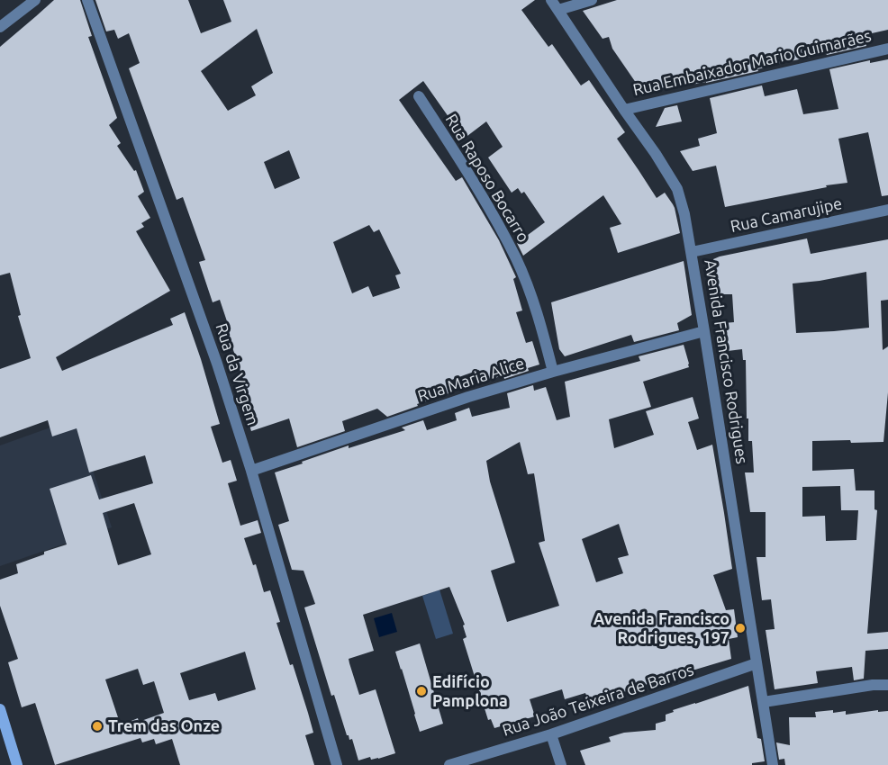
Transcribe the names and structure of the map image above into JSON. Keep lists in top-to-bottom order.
{
  "streets": {
    "street": [
      "Rua Embaixador Mario Guimarães",
      "Rua Raposo Bocarro",
      "Rua Camarujipe",
      "Avenida Francisco Rodrigues",
      "Rua da Virgem",
      "Rua Maria Alice",
      "Rua João Teixeira de Barros"
    ]
  },
  "crossings": [
    ["Rua Embaixador Mario Guimarães", "Avenida Francisco Rodrigues"],
    ["Rua Raposo Bocarro", "Rua Maria Alice"],
    ["Rua Camarujipe", "Avenida Francisco Rodrigues"],
    ["Avenida Francisco Rodrigues", "Rua Maria Alice"],
    ["Avenida Francisco Rodrigues", "Rua João Teixeira de Barros"],
    ["Rua da Virgem", "Rua Maria Alice"]
  ],
  "places": ["Avenida Francisco Rodrigues, 197", "Edifício Pamplona", "Trem das Onze"]
}
